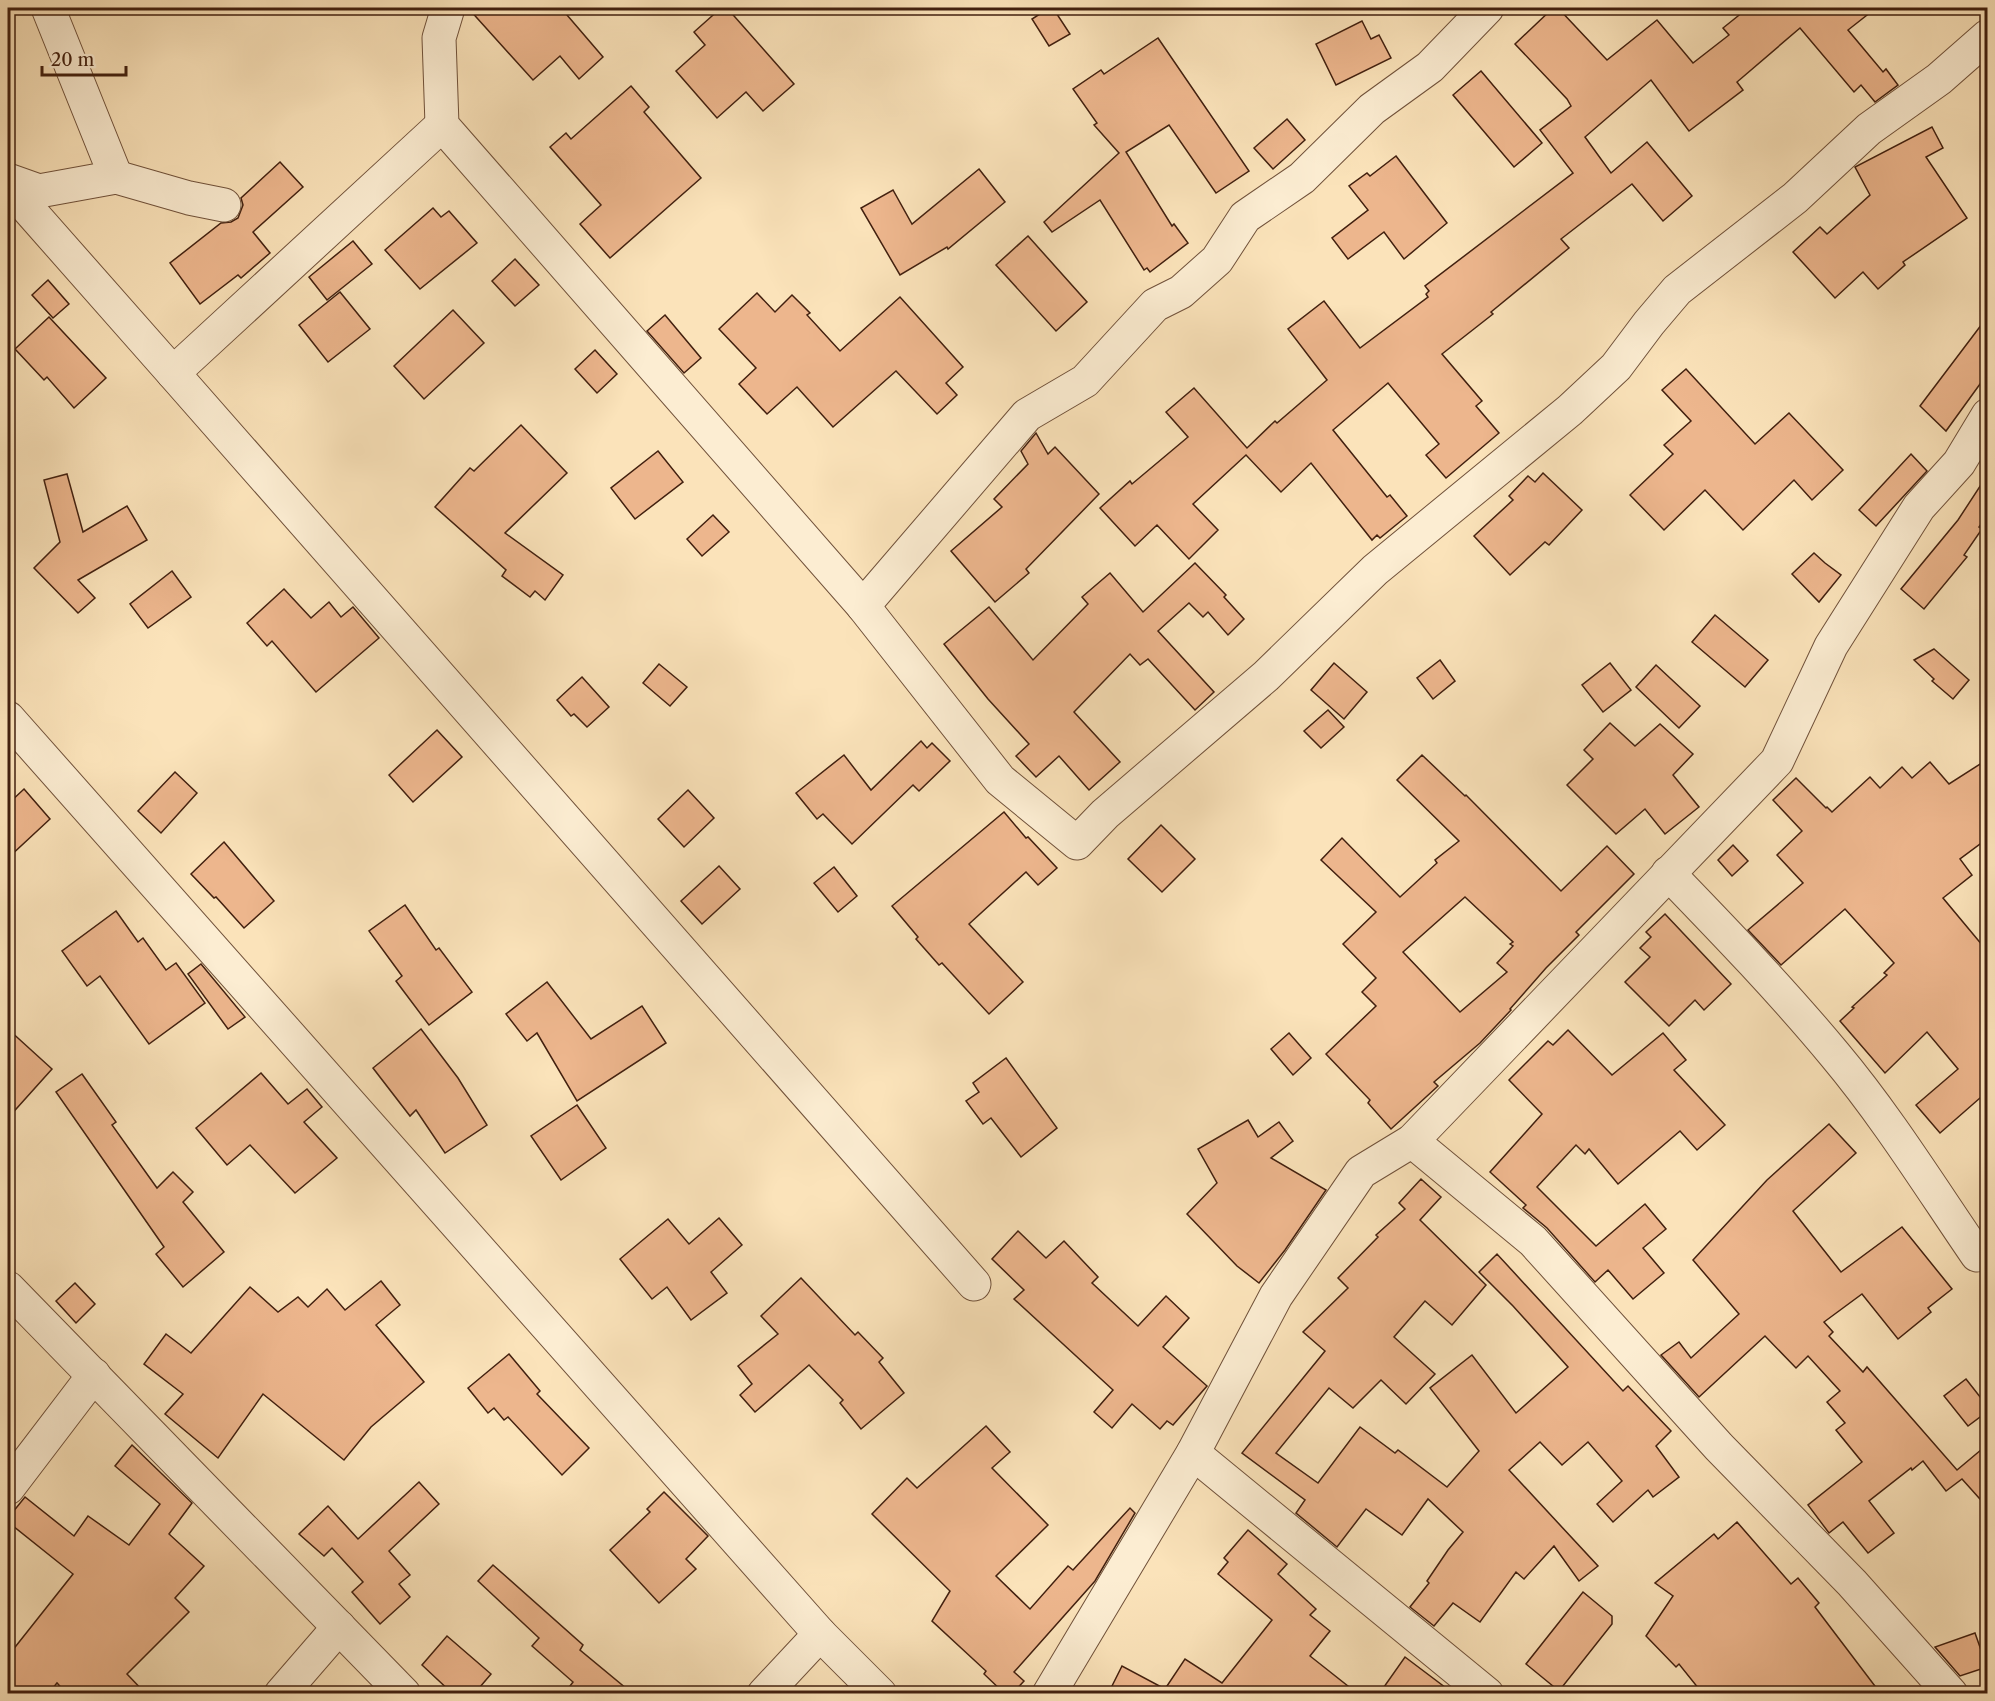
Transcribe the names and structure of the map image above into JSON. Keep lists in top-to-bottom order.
{
  "scale_bar": "20 m"
}
